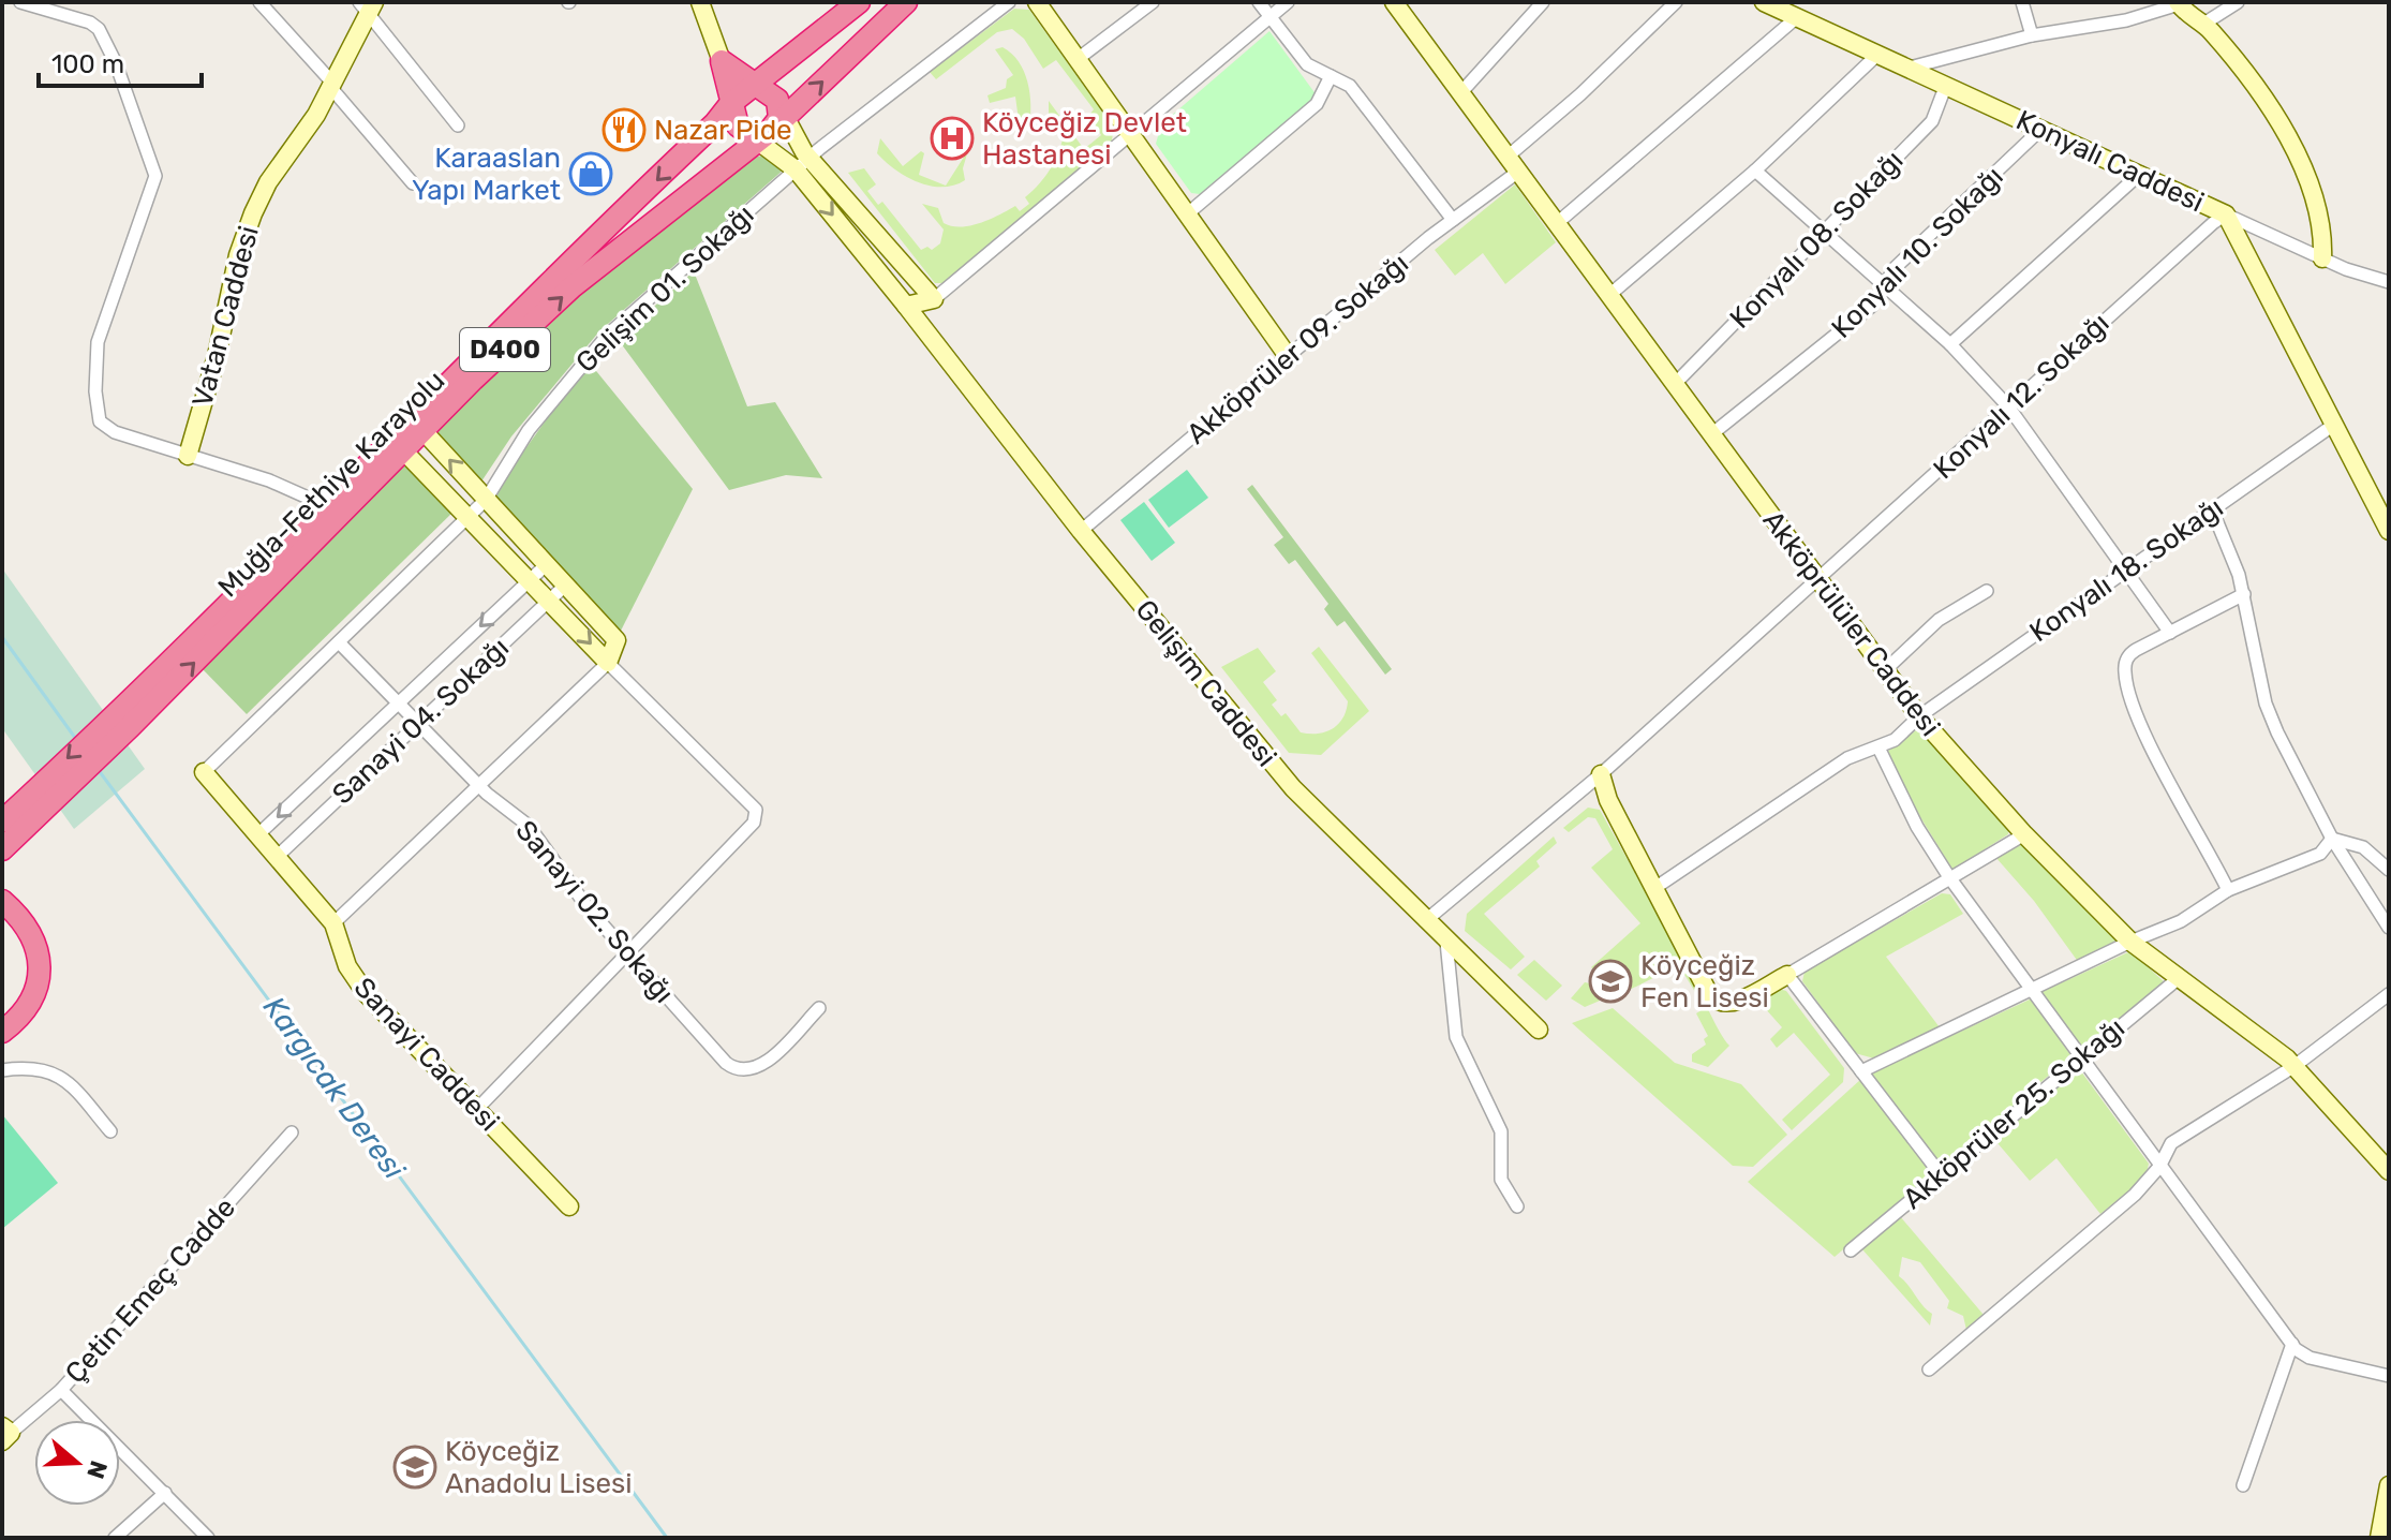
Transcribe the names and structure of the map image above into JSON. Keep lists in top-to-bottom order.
{
  "streets": {
    "highway": ["D400", "Muğla-Fethiye Karayolu"],
    "street": [
      "Konyalı Caddesi",
      "Konyalı 08. Sokağı",
      "Konyalı 10. Sokağı",
      "Gelişim 01. Sokağı",
      "Vatan Caddesi",
      "Akköprüler 09. Sokağı",
      "Konyalı 12. Sokağı",
      "Konyalı 18. Sokağı",
      "Akköprülüler Caddesi",
      "Gelişim Caddesi",
      "Sanayi 04. Sokağı",
      "Sanayi 02. Sokağı",
      "Sanayi Caddesi",
      "Akköprüler 25. Sokağı",
      "Çetin Emeç Cadde"
    ]
  },
  "crossings": [
    ["Konyalı Caddesi", "Konyalı 08. Sokağı"],
    ["Konyalı Caddesi", "Konyalı 10. Sokağı"],
    ["Konyalı Caddesi", "Konyalı 12. Sokağı"],
    ["Konyalı Caddesi", "Konyalı 18. Sokağı"],
    ["Konyalı 08. Sokağı", "Akköprülüler Caddesi"],
    ["Konyalı 10. Sokağı", "Akköprülüler Caddesi"],
    ["Gelişim 01. Sokağı", "Gelişim Caddesi"],
    ["Gelişim 01. Sokağı", "Sanayi 02. Sokağı"],
    ["Gelişim 01. Sokağı", "Sanayi Caddesi"],
    ["Akköprüler 09. Sokağı", "Akköprülüler Caddesi"],
    ["Akköprüler 09. Sokağı", "Gelişim Caddesi"],
    ["Konyalı 12. Sokağı", "Akköprülüler Caddesi"],
    ["Konyalı 12. Sokağı", "Gelişim Caddesi"],
    ["Muğla-Fethiye Karayolu", "Gelişim Caddesi"],
    ["Konyalı 18. Sokağı", "Akköprülüler Caddesi"],
    ["Akköprülüler Caddesi", "Akköprüler 25. Sokağı"],
    ["Sanayi 04. Sokağı", "Sanayi 02. Sokağı"],
    ["Sanayi 04. Sokağı", "Sanayi Caddesi"]
  ],
  "water": ["Kargıcak Deresi"],
  "places": {
    "restaurant": ["Nazar Pide"],
    "hospital": ["Köyceğiz Devlet Hastanesi"],
    "shop": ["Karaaslan Yapı Market"],
    "school or university": ["Köyceğiz Fen Lisesi", "Köyceğiz Anadolu Lisesi"]
  },
  "scale_bar": "100 m",
  "north": "right"
}
